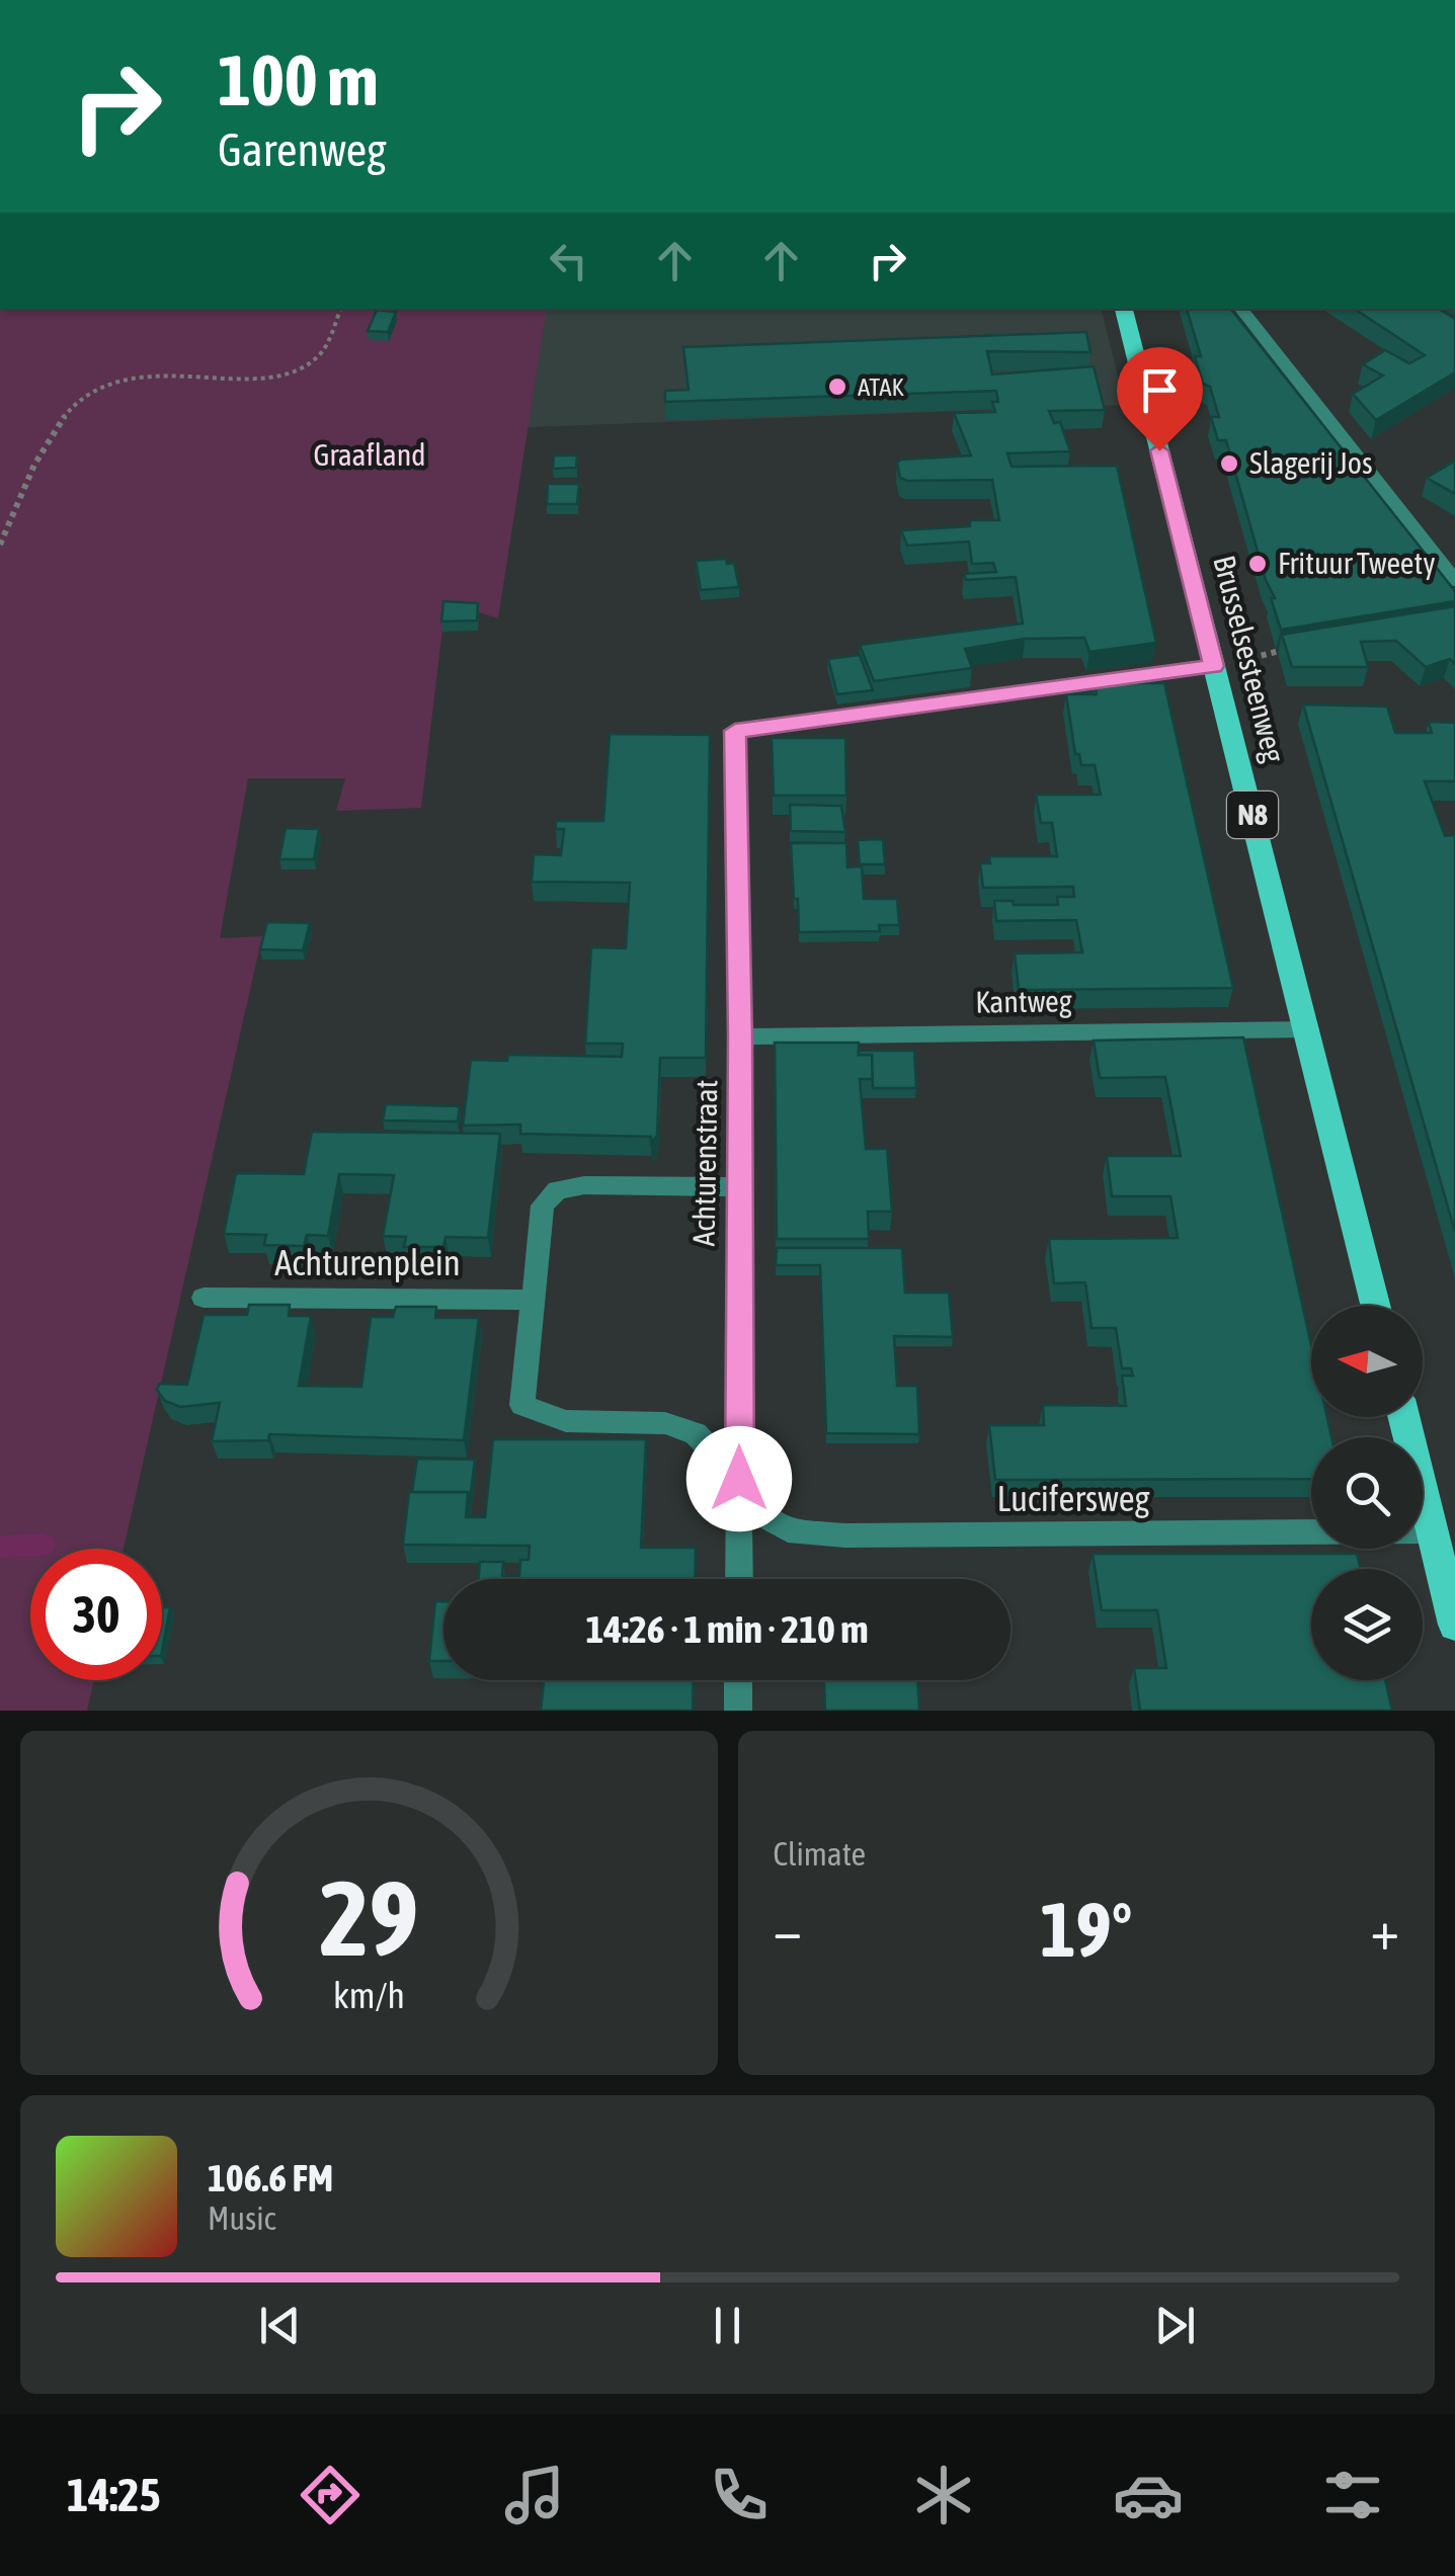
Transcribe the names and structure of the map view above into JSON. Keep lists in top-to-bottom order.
{
  "streets": {
    "main road": ["Brusselsesteenweg", "N8"],
    "street": [
      "Kantweg",
      "Achturenstraat",
      "Achturenplein",
      "Lucifersweg"
    ]
  },
  "crossings": [
    ["Brusselsesteenweg", "Kantweg"],
    ["Brusselsesteenweg", "Achturenstraat"],
    ["Kantweg", "Achturenstraat"],
    ["Achturenstraat", "Lucifersweg"]
  ],
  "parks": ["Graafland"],
  "places": ["ATAK", "Slagerij Jos", "Frituur Tweety"],
  "north": "left",
  "page": {
    "turn": ["100 m", "Garenweg"],
    "limit": "30",
    "trip": "14:26 · 1 min · 210 m",
    "tile": "Climate",
    "heat": ["−", "19°", "+"],
    "song": ["106.6 FM", "Music"],
    "tabs": "14:25",
    "gauge": ["29", "km/h"]
  }
}
